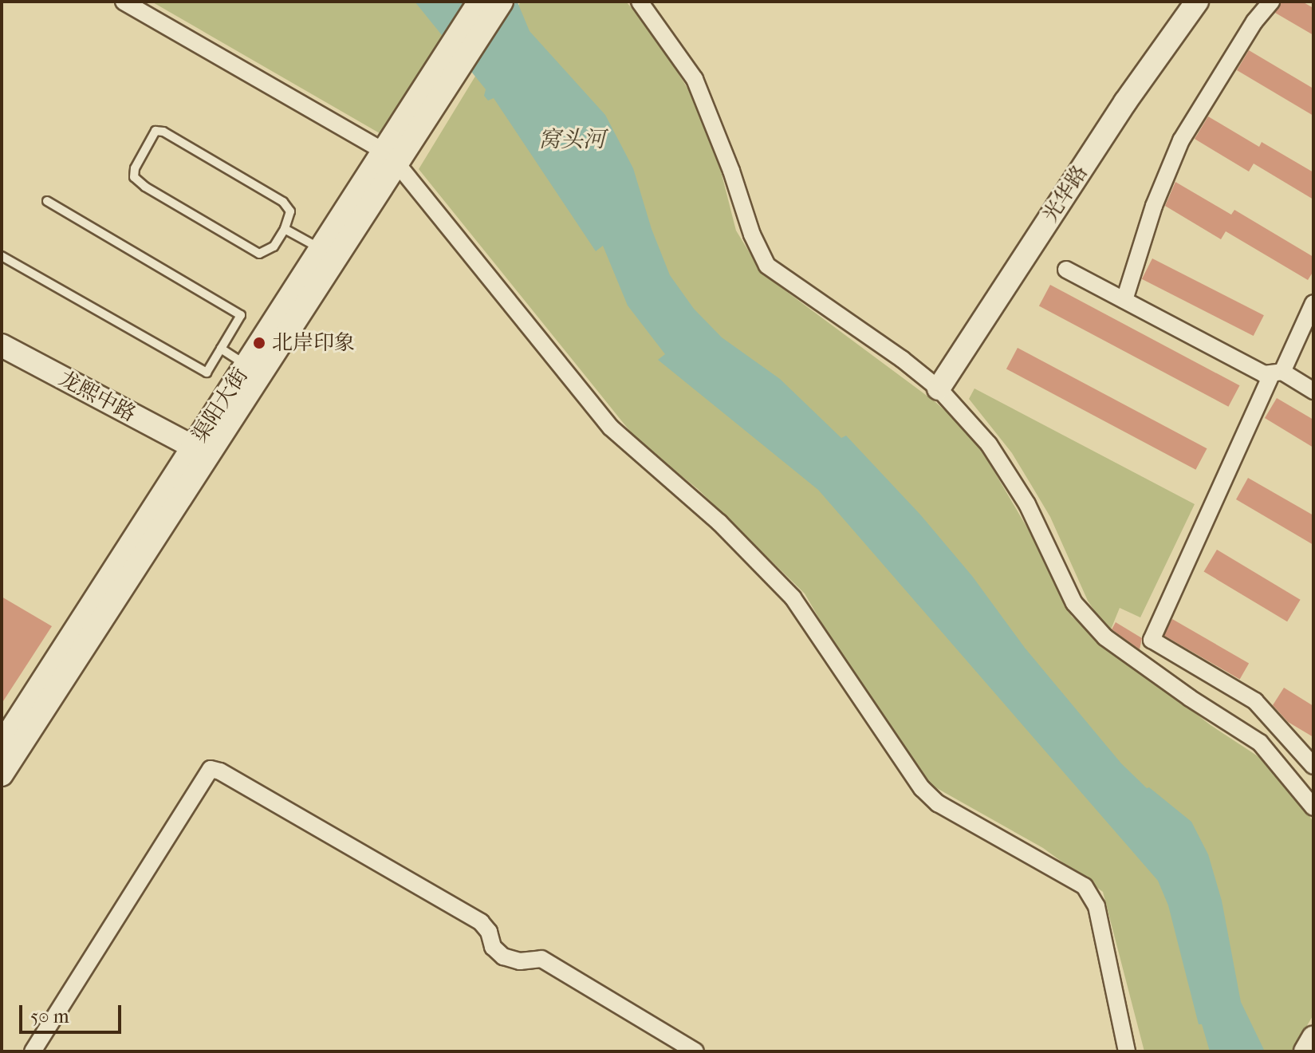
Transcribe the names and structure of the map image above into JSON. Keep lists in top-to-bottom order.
{
  "streets": {
    "main road": ["光华路", "龙熙中路", "渠阳大街"]
  },
  "crossings": [
    ["龙熙中路", "渠阳大街"]
  ],
  "water": ["窝头河"],
  "places": ["北岸印象"],
  "scale_bar": "50 m"
}
